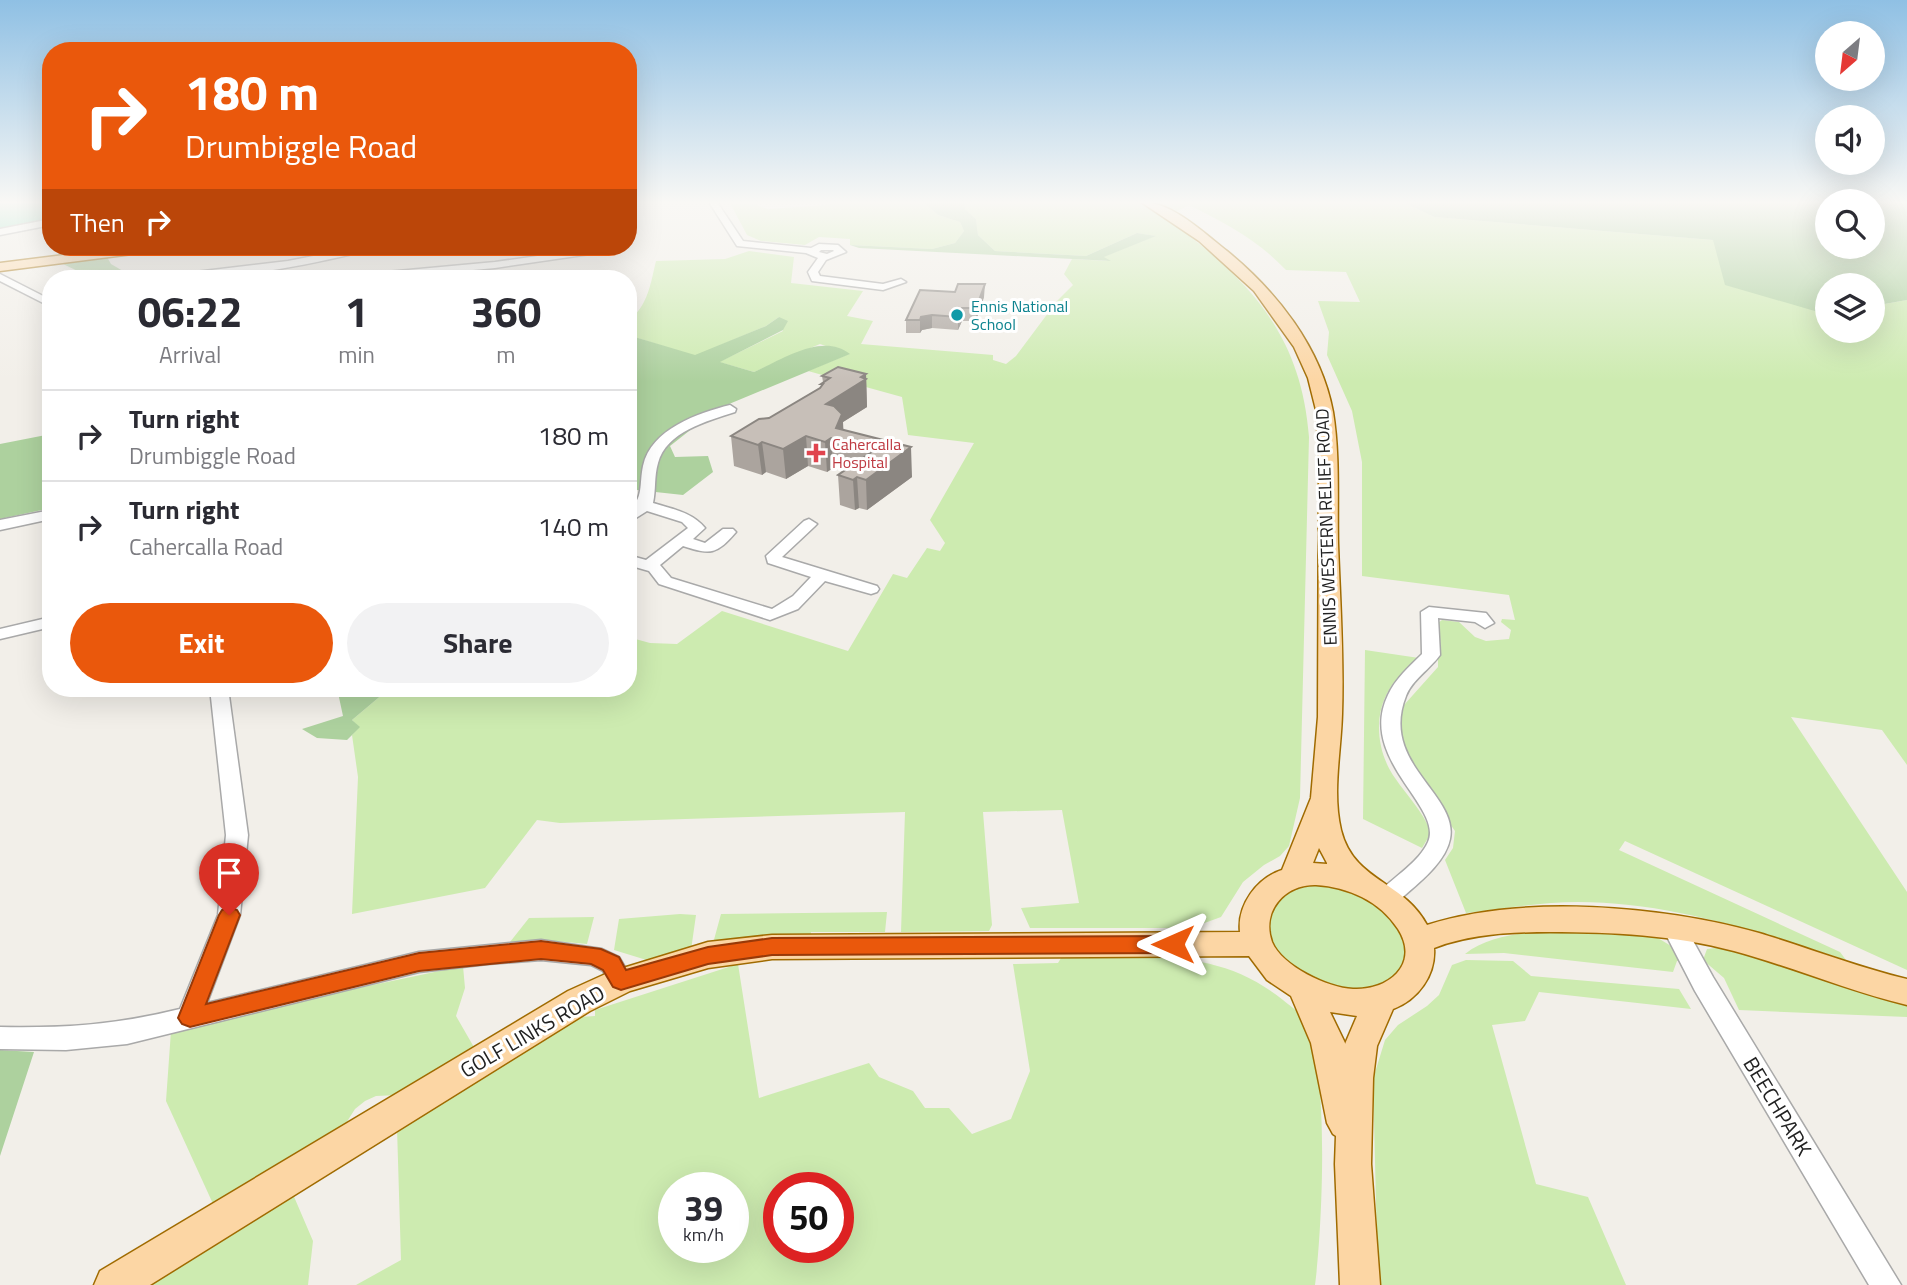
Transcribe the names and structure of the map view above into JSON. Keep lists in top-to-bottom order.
{
  "streets": {
    "main road": ["ENNIS WESTERN RELIEF ROAD", "GOLF LINKS ROAD"],
    "street": ["BEECHPARK"]
  },
  "crossings": [
    ["ENNIS WESTERN RELIEF ROAD", "GOLF LINKS ROAD"]
  ],
  "places": {
    "other": ["Ennis National School"],
    "health": ["Cahercalla Hospital"]
  },
  "north": "bottom left",
  "page": {
    "turn": ["180 m", "Drumbiggle Road"],
    "then": "Then",
    "eta": [
      "06:22",
      "Arrival",
      "1",
      "min",
      "360",
      "m"
    ],
    "list": [
      {
        "name": "Turn right",
        "note": "Drumbiggle Road",
        "value": "180 m"
      },
      {
        "name": "Turn right",
        "note": "Cahercalla Road",
        "value": "140 m"
      }
    ],
    "buttons": ["Exit", "Share"],
    "speed": "39 km/h",
    "limit": "50"
  }
}
